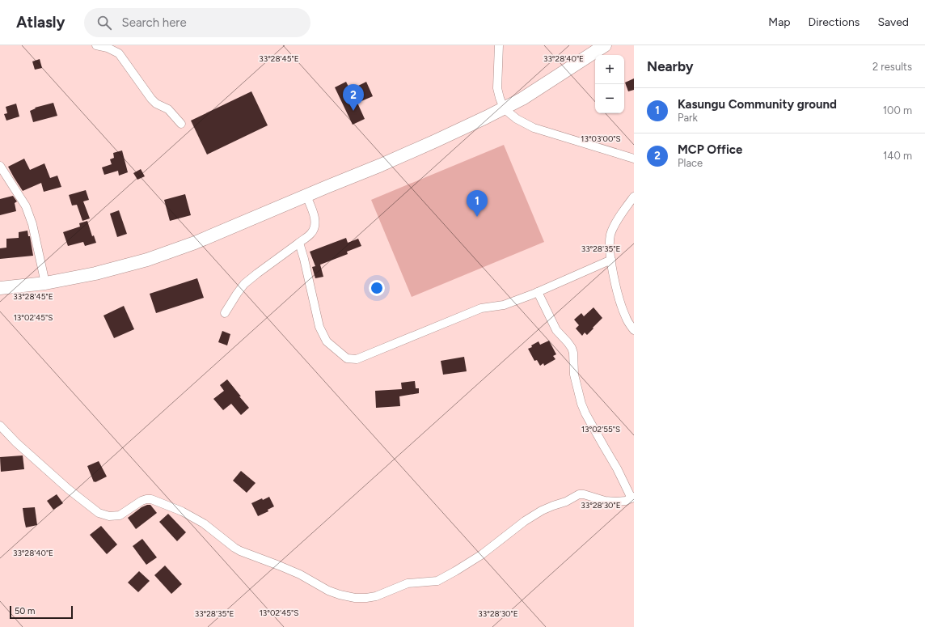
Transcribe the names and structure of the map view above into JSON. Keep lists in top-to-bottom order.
{
  "scale_bar": "50 m",
  "page": {
    "header": "Atlasly",
    "search": "Search here",
    "nav": ["Map", "Directions", "Saved"],
    "heading": ["Nearby", "2 results"],
    "map_buttons": ["+", "−"],
    "pins": ["2", "1"],
    "list": [
      {
        "mark": "1",
        "name": "Kasungu Community ground",
        "note": "Park",
        "value": "100 m"
      },
      {
        "mark": "2",
        "name": "MCP Office",
        "note": "Place",
        "value": "140 m"
      }
    ],
    "scale": "50 m"
  },
  "coordinates": [
    "33°28'45\"E",
    "33°28'40\"E",
    "13°03'00\"S",
    "33°28'35\"E",
    "13°02'45\"S",
    "13°02'55\"S",
    "33°28'30\"E"
  ]
}
